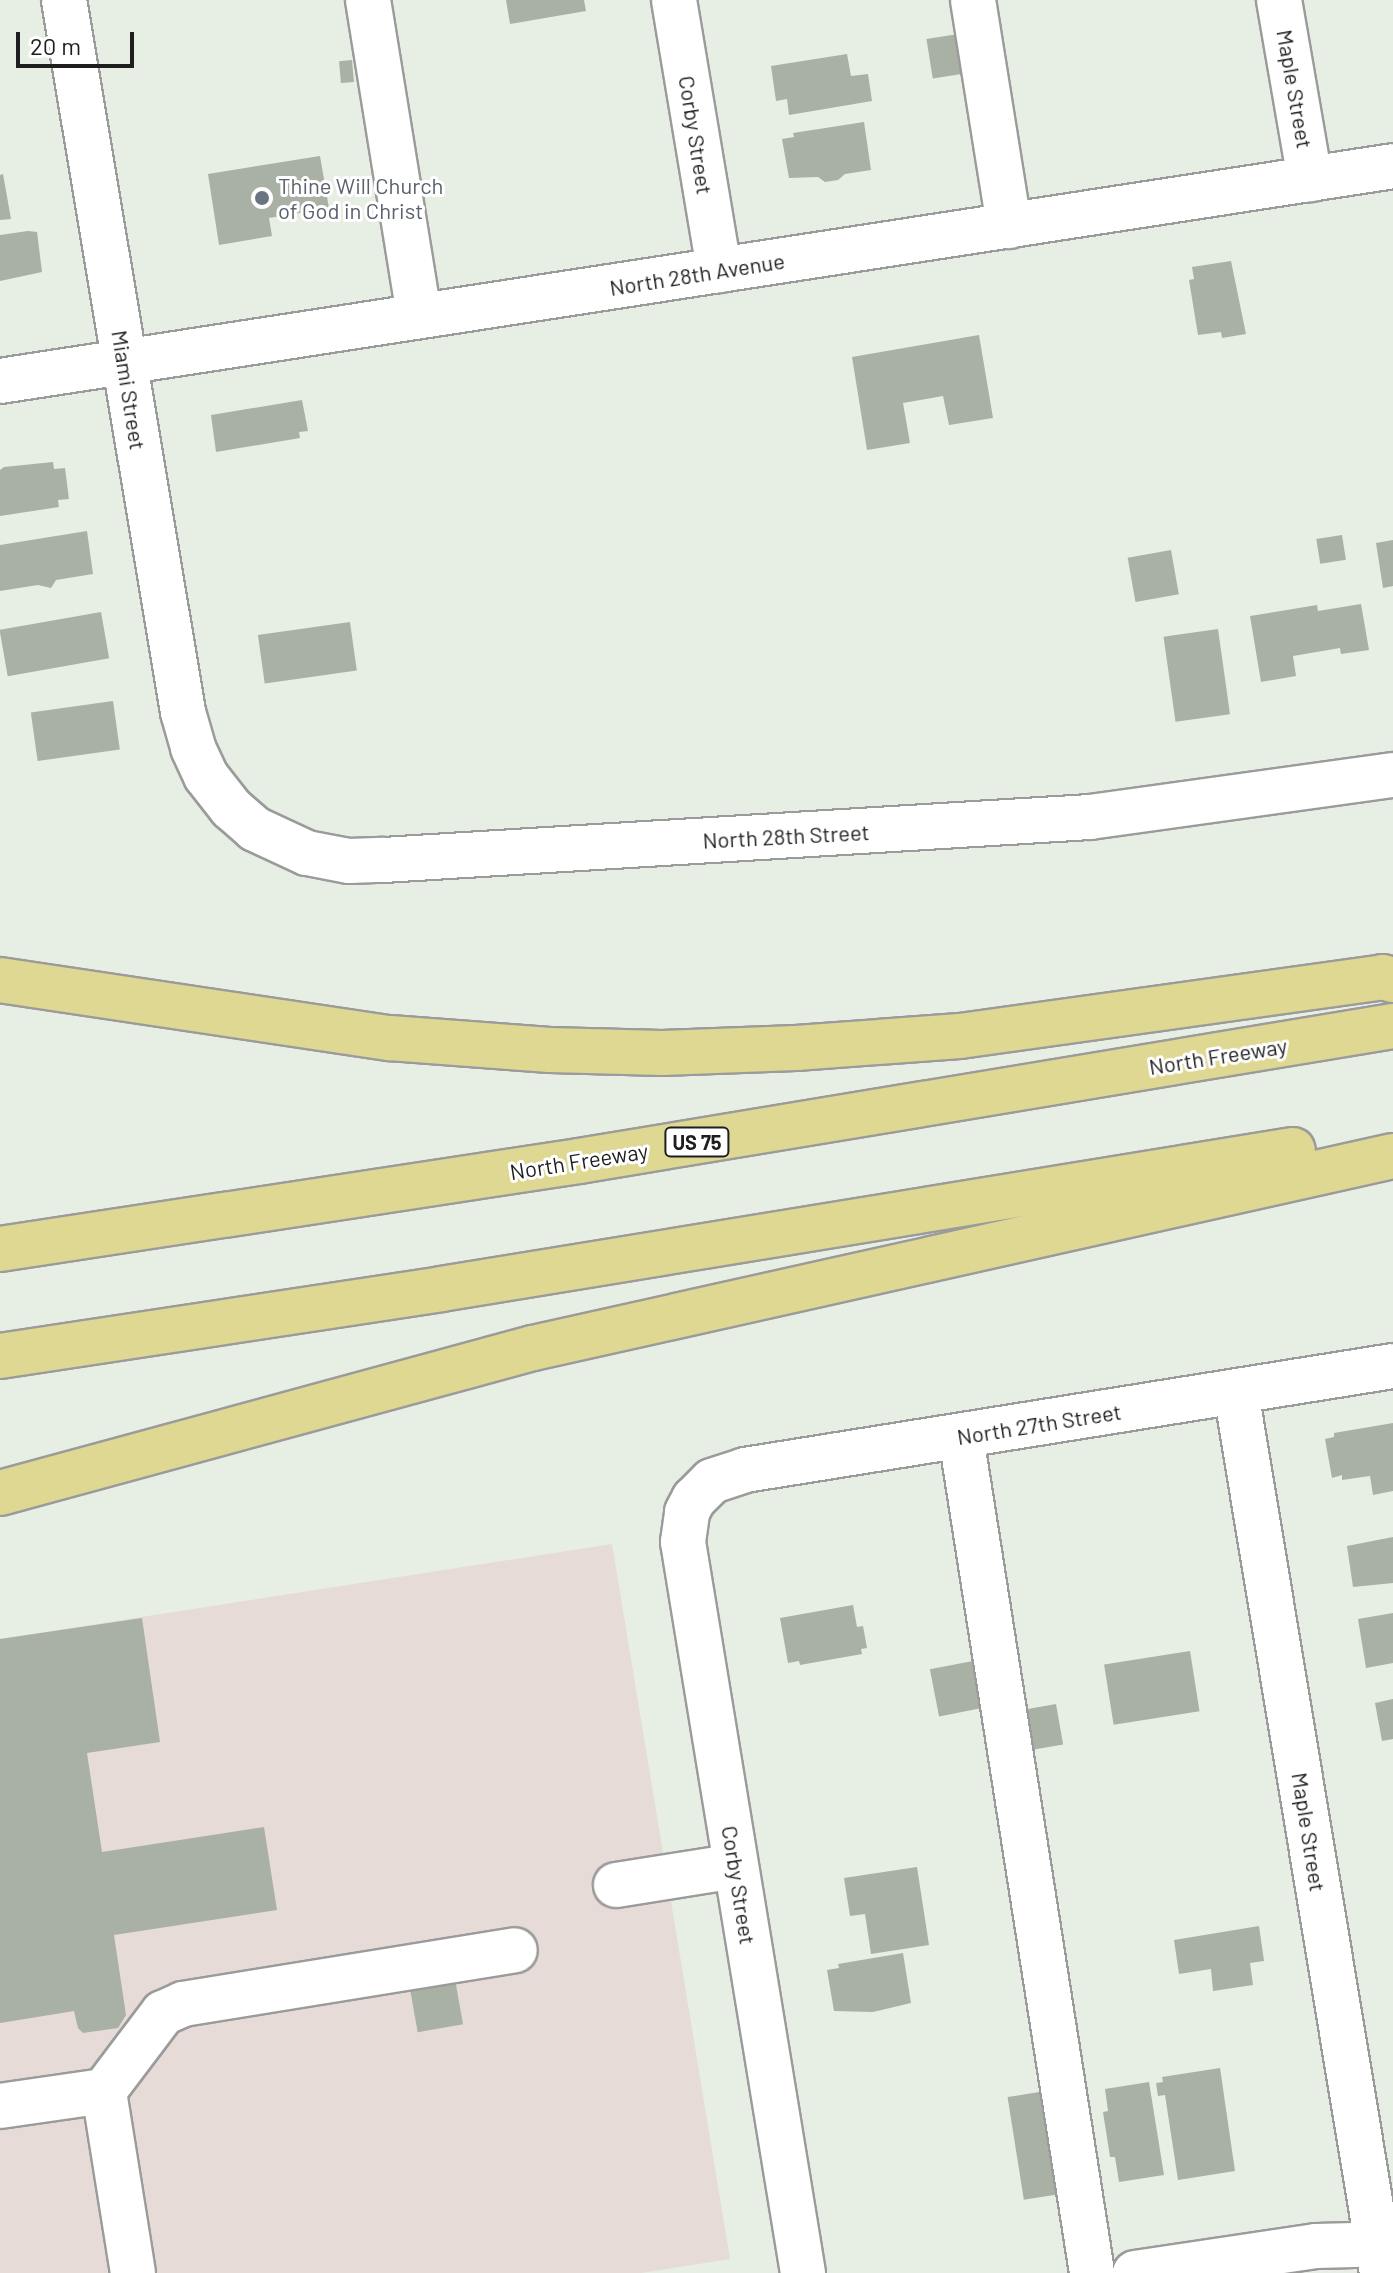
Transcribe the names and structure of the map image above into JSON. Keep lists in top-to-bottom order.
{
  "streets": {
    "highway": ["North Freeway", "US 75"],
    "street": [
      "Maple Street",
      "Corby Street",
      "North 28th Avenue",
      "Miami Street",
      "North 28th Street",
      "North 27th Street"
    ]
  },
  "crossings": [
    ["Maple Street", "North 28th Avenue"],
    ["Maple Street", "North 27th Street"],
    ["Corby Street", "North 28th Avenue"],
    ["Corby Street", "North 27th Street"],
    ["North 28th Avenue", "Miami Street"],
    ["Miami Street", "North 28th Street"]
  ],
  "places": ["Thine Will Church of God in Christ"],
  "scale_bar": "20 m"
}
